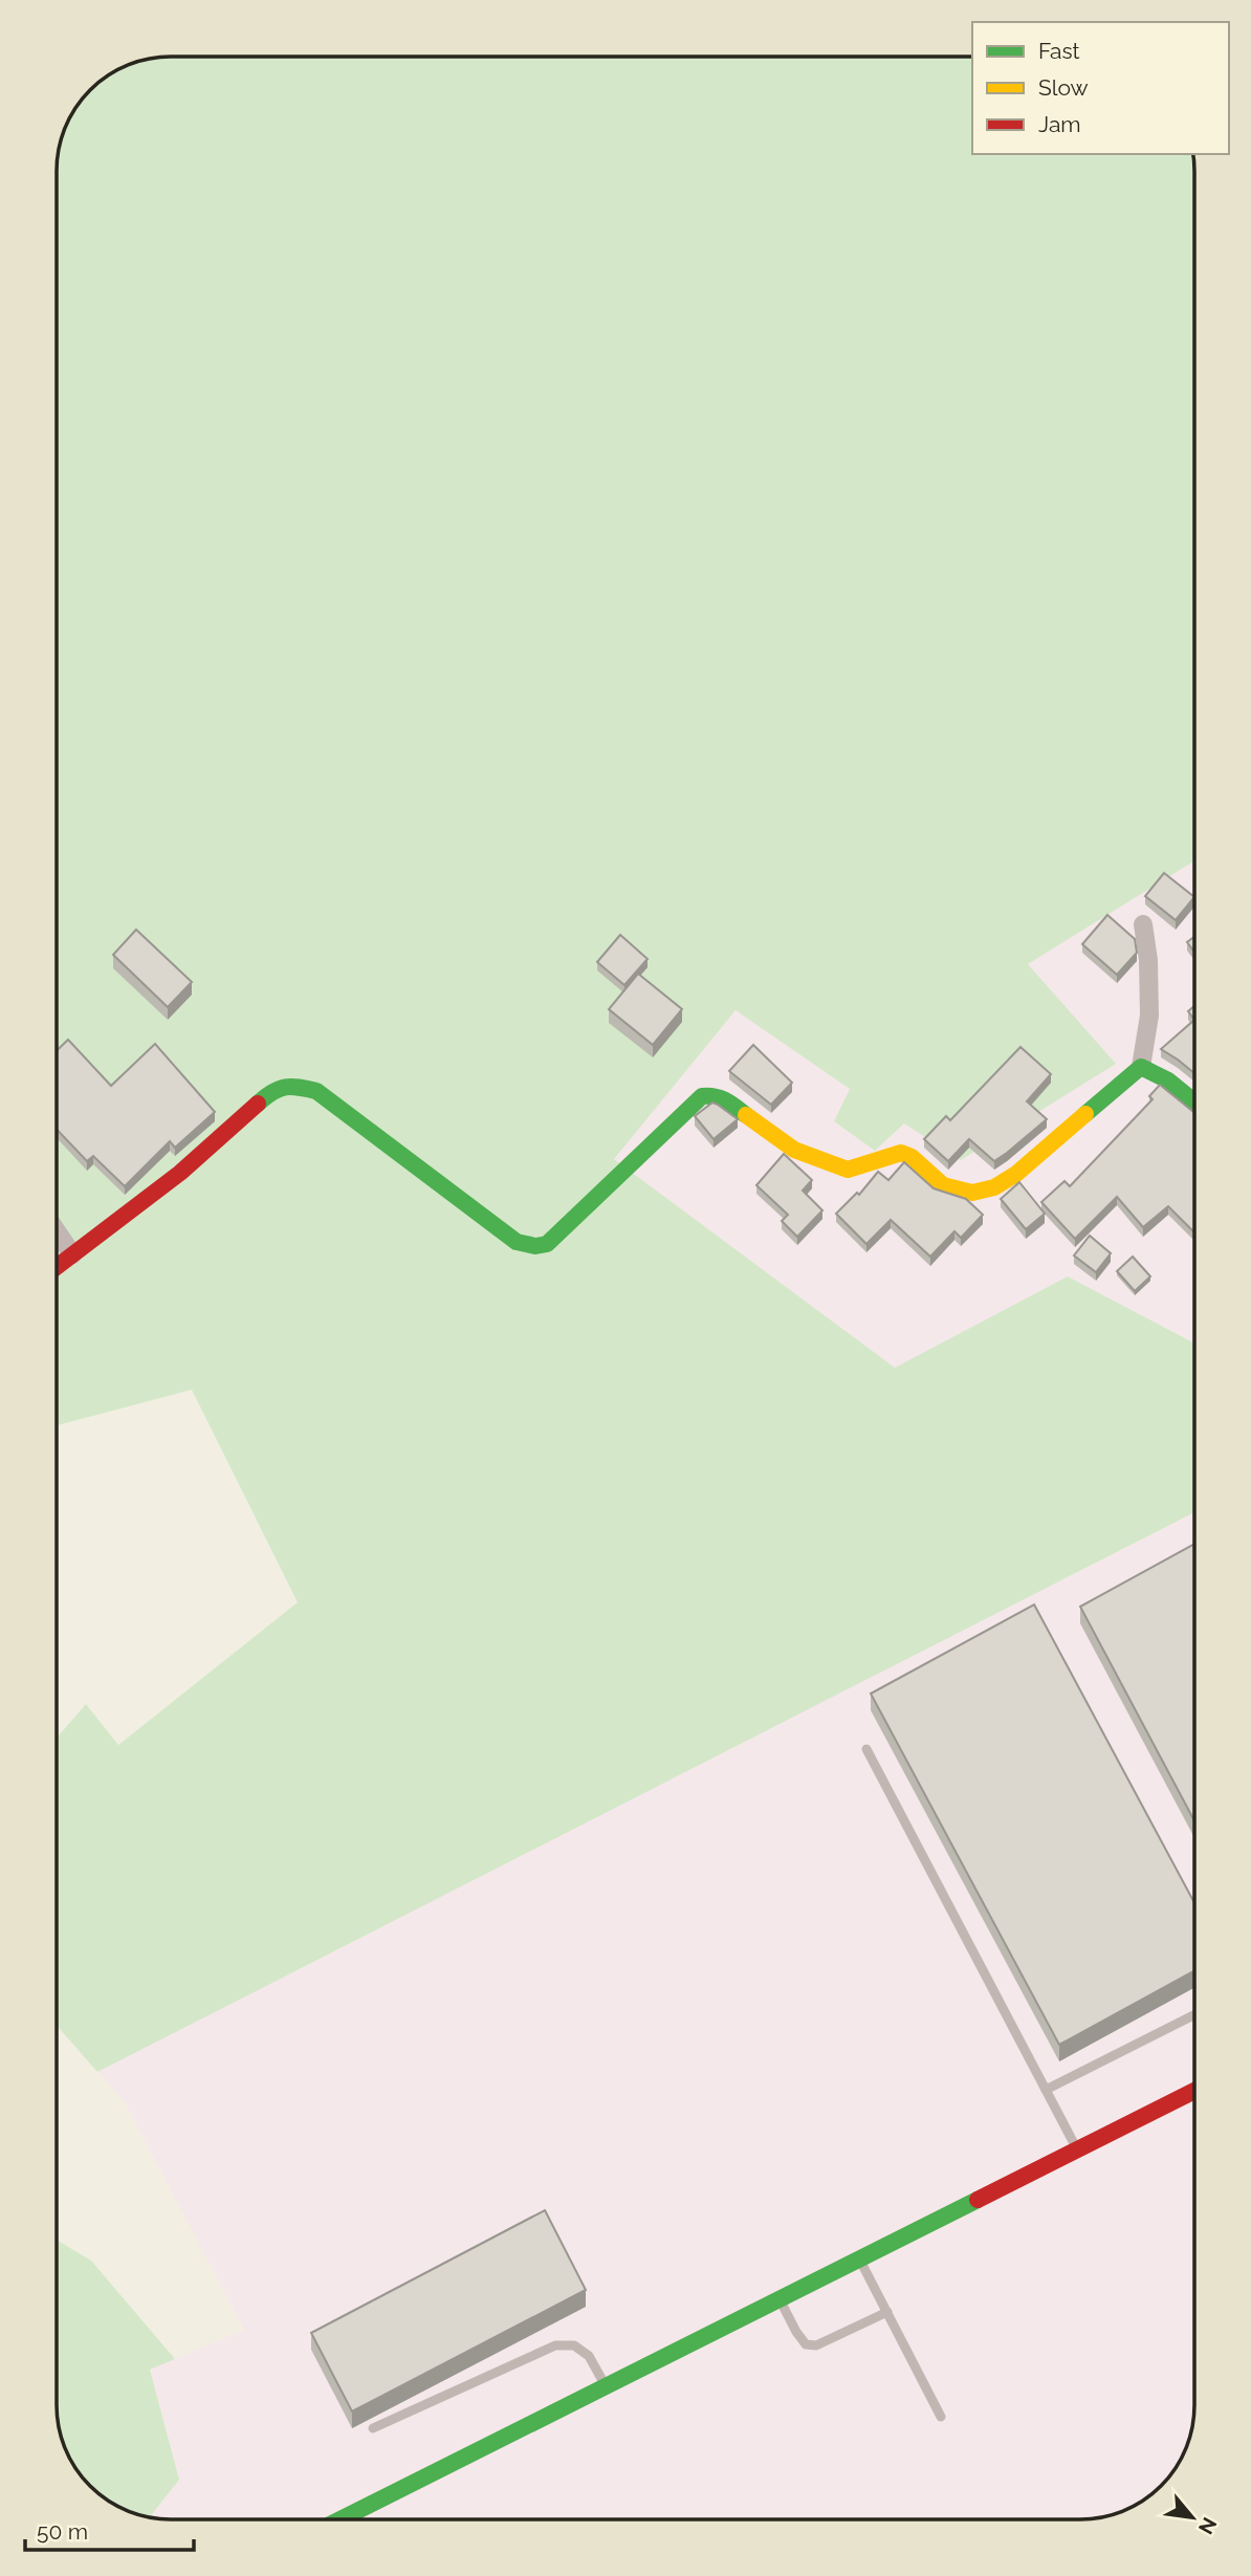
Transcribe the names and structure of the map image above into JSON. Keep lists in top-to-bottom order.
{
  "legend": ["Fast", "Slow", "Jam"],
  "scale_bar": "50 m",
  "north": "bottom right"
}
